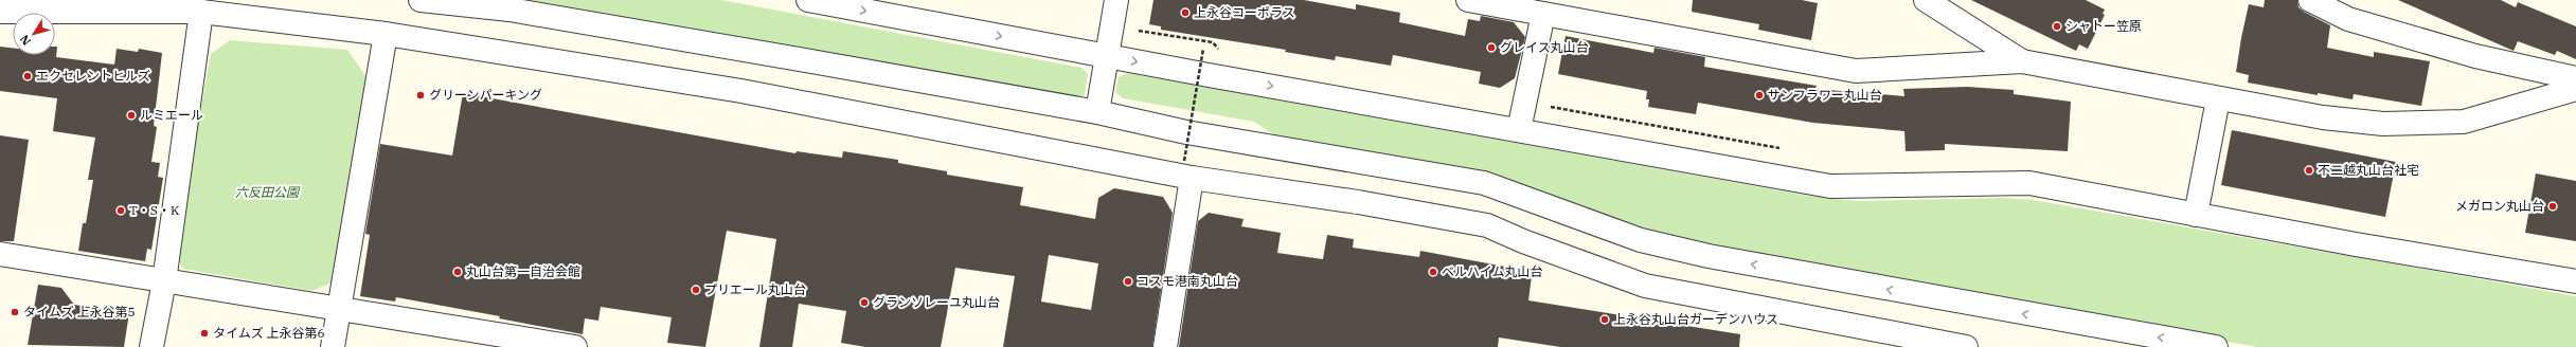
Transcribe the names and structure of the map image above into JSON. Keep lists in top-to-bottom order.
{
  "parks": ["六反田公園"],
  "places": [
    "上永谷コーポラス",
    "シャトー笠原",
    "グレイス丸山台",
    "エクセレントヒルズ",
    "グリーンパーキング",
    "サンフラワー丸山台",
    "ルミエール",
    "不二越丸山台社宅",
    "メガロン丸山台",
    "T・S・K",
    "丸山台第一自治会館",
    "ベルハイム丸山台",
    "コスモ港南丸山台",
    "プリエール丸山台",
    "グランソレーユ丸山台",
    "タイムズ 上永谷第5",
    "上永谷丸山台ガーデンハウス",
    "タイムズ 上永谷第6"
  ],
  "north": "bottom left"
}
